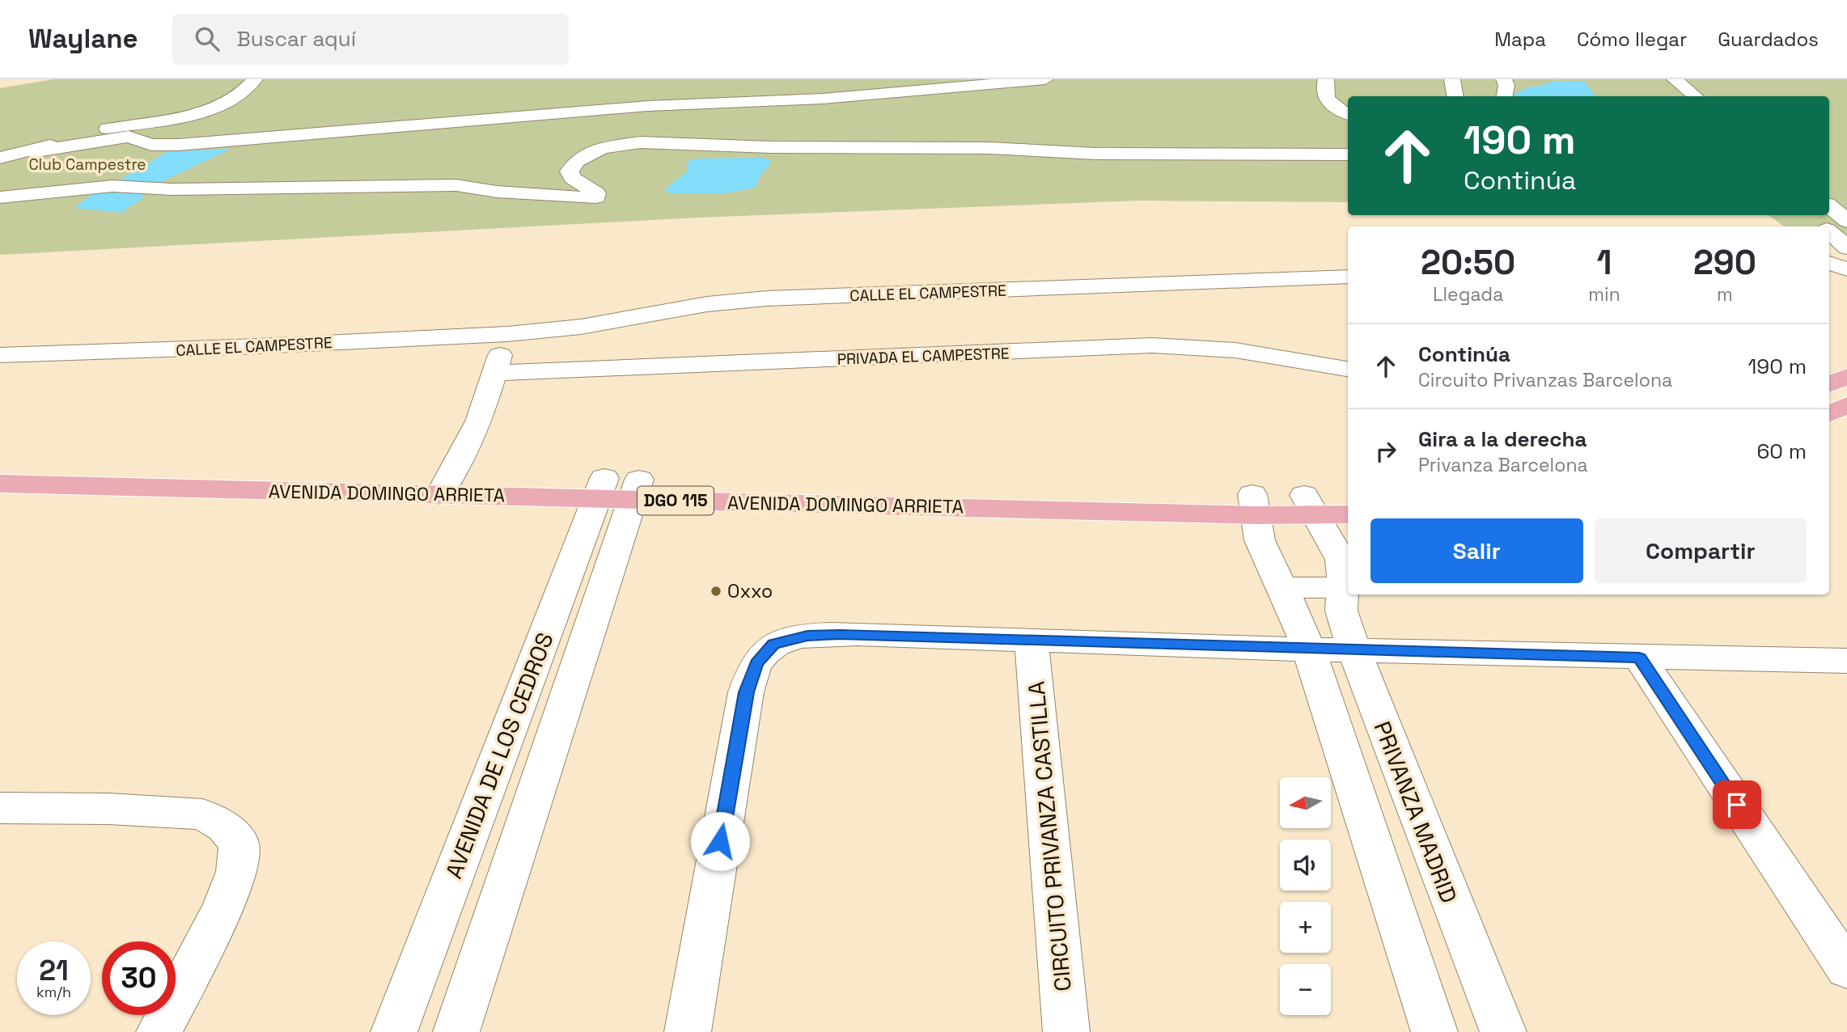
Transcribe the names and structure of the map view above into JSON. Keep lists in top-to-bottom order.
{
  "streets": {
    "main road": ["AVENIDA DOMINGO ARRIETA", "DGO 115"],
    "street": [
      "CALLE EL CAMPESTRE",
      "PRIVADA EL CAMPESTRE",
      "AVENIDA DE LOS CEDROS",
      "PRIVANZA MADRID",
      "CIRCUITO PRIVANZA CASTILLA"
    ]
  },
  "crossings": [
    ["AVENIDA DOMINGO ARRIETA", "AVENIDA DE LOS CEDROS"],
    ["AVENIDA DOMINGO ARRIETA", "PRIVANZA MADRID"]
  ],
  "parks": ["Club Campestre"],
  "places": ["Oxxo"],
  "north": "left",
  "page": {
    "header": "Waylane",
    "search": "Buscar aquí",
    "nav": ["Mapa", "Cómo llegar", "Guardados"],
    "turn": ["190 m", "Continúa"],
    "eta": [
      "20:50",
      "Llegada",
      "1",
      "min",
      "290",
      "m"
    ],
    "list": [
      {
        "name": "Continúa",
        "note": "Circuito Privanzas Barcelona",
        "value": "190 m"
      },
      {
        "name": "Gira a la derecha",
        "note": "Privanza Barcelona",
        "value": "60 m"
      }
    ],
    "buttons": ["Salir", "Compartir"],
    "map_buttons": ["+", "−"],
    "speed": "21 km/h",
    "limit": "30"
  }
}
